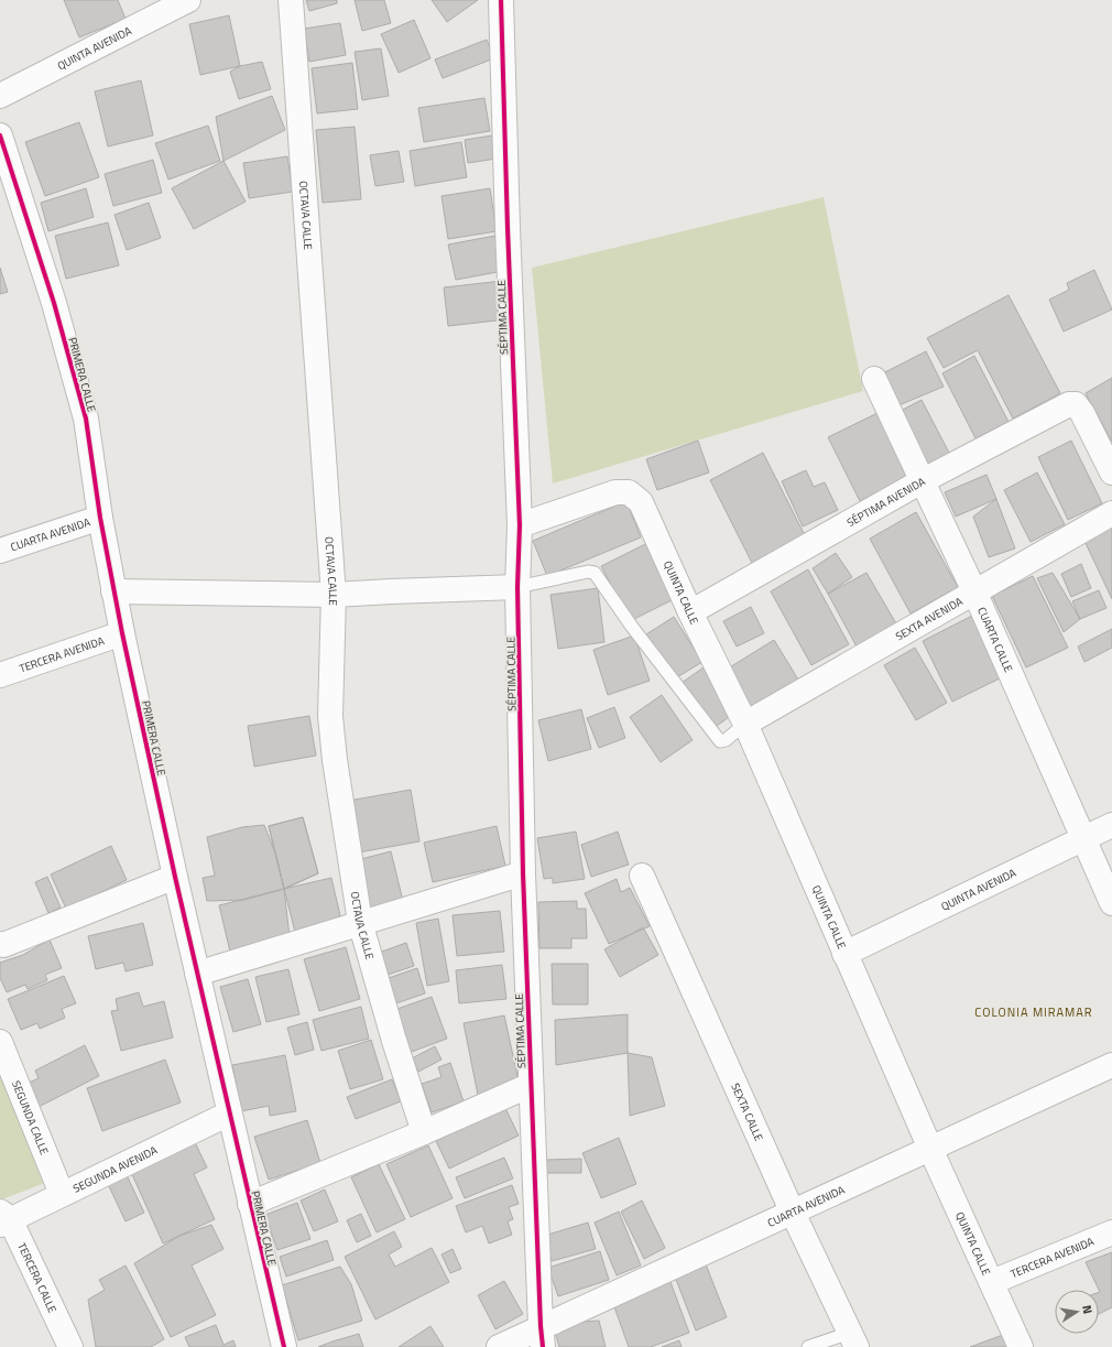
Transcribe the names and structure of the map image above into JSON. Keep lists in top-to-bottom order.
{
  "streets": {
    "street": [
      "QUINTA AVENIDA",
      "OCTAVA CALLE",
      "SÉPTIMA CALLE",
      "PRIMERA CALLE",
      "SÉPTIMA AVENIDA",
      "CUARTA AVENIDA",
      "QUINTA CALLE",
      "SEXTA AVENIDA",
      "CUARTA CALLE",
      "TERCERA AVENIDA",
      "SEXTA CALLE",
      "SEGUNDA CALLE",
      "SEGUNDA AVENIDA",
      "TERCERA CALLE"
    ]
  },
  "crossings": [
    ["QUINTA AVENIDA", "QUINTA CALLE"],
    ["QUINTA AVENIDA", "CUARTA CALLE"],
    ["SÉPTIMA CALLE", "CUARTA AVENIDA"],
    ["SÉPTIMA CALLE", "QUINTA CALLE"],
    ["PRIMERA CALLE", "CUARTA AVENIDA"],
    ["PRIMERA CALLE", "TERCERA AVENIDA"],
    ["PRIMERA CALLE", "SEGUNDA AVENIDA"],
    ["SÉPTIMA AVENIDA", "QUINTA CALLE"],
    ["SÉPTIMA AVENIDA", "CUARTA CALLE"],
    ["CUARTA AVENIDA", "QUINTA CALLE"],
    ["CUARTA AVENIDA", "SEXTA CALLE"],
    ["QUINTA CALLE", "SEXTA AVENIDA"],
    ["QUINTA CALLE", "TERCERA AVENIDA"],
    ["SEXTA AVENIDA", "CUARTA CALLE"],
    ["SEGUNDA CALLE", "SEGUNDA AVENIDA"],
    ["SEGUNDA AVENIDA", "TERCERA CALLE"]
  ],
  "districts": ["COLONIA MIRAMAR"],
  "north": "right"
}
